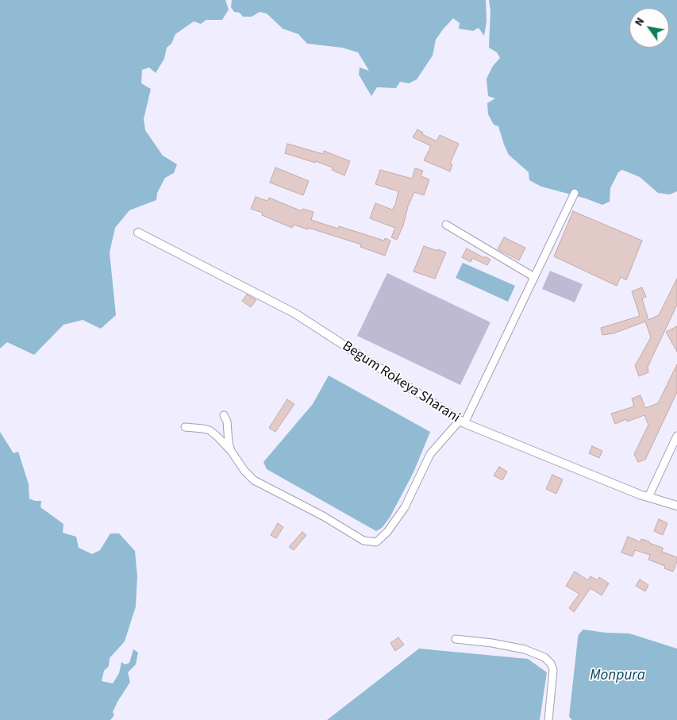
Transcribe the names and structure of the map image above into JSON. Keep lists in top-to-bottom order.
{
  "streets": {
    "street": ["Begum Rokeya Sharani"]
  },
  "water": ["Monpura"],
  "north": "top left"
}
